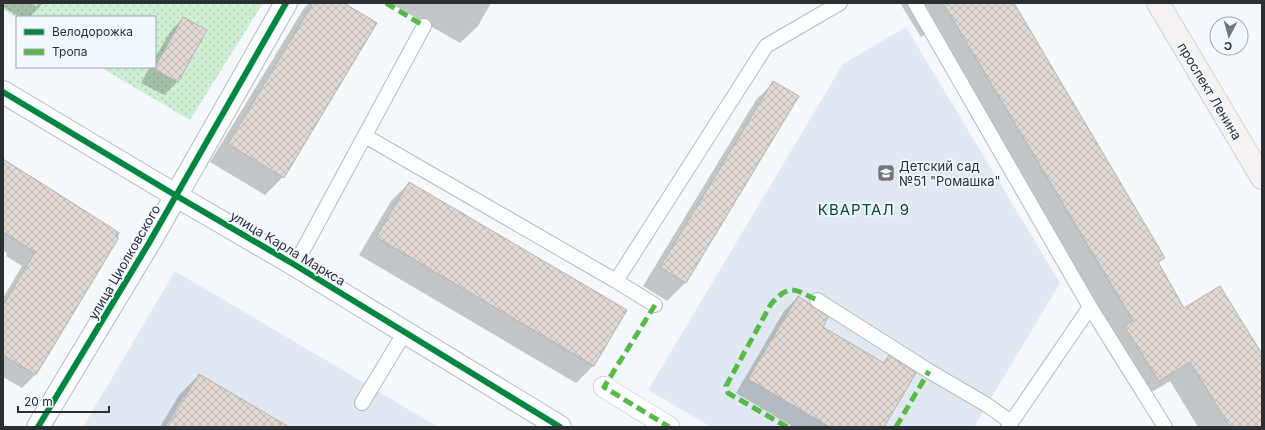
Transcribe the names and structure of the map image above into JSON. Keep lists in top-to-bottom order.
{
  "streets": {
    "main road": ["проспект Ленина"],
    "street": ["улица Карла Маркса", "улица Циолковского"]
  },
  "crossings": [
    ["улица Карла Маркса", "улица Циолковского"]
  ],
  "districts": ["КВАРТАЛ 9"],
  "places": {
    "school or university": ["Детский сад №51 \"Ромашка\""]
  },
  "legend": ["Велодорожка", "Тропа"],
  "scale_bar": "20 m",
  "north": "bottom"
}
